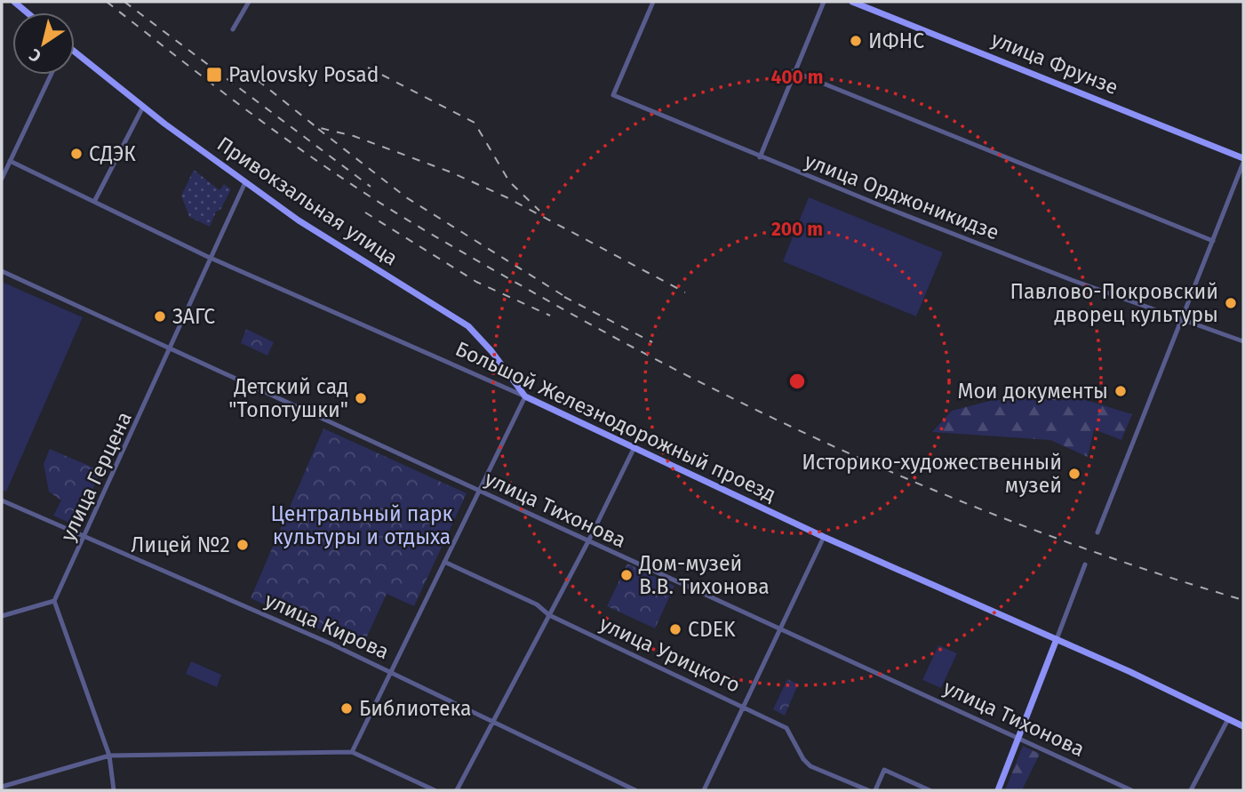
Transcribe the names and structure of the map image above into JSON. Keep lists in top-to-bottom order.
{
  "streets": {
    "main road": ["улица Фрунзе", "Привокзальная улица", "Большой Железнодорожный проезд"],
    "street": [
      "улица Орджоникидзе",
      "улица Герцена",
      "улица Тихонова",
      "улица Кирова",
      "улица Урицкого"
    ]
  },
  "crossings": [
    ["Привокзальная улица", "Большой Железнодорожный проезд"],
    ["Привокзальная улица", "улица Герцена"],
    ["Большой Железнодорожный проезд", "улица Герцена"],
    ["улица Герцена", "улица Тихонова"],
    ["улица Герцена", "улица Кирова"]
  ],
  "parks": ["Центральный парк культуры и отдыха"],
  "places": {
    "other": [
      "ИФНС",
      "СДЭК",
      "Павлово-Покровский дворец культуры",
      "ЗАГС",
      "Мои документы",
      "Детский сад \"Топотушки\"",
      "Историко-художественный музей",
      "Лицей №2",
      "Дом-музей В.В. Тихонова",
      "CDEK",
      "Библиотека"
    ],
    "transit": ["Pavlovsky Posad"]
  },
  "north": "bottom left",
  "rings": ["400 m", "200 m"]
}
